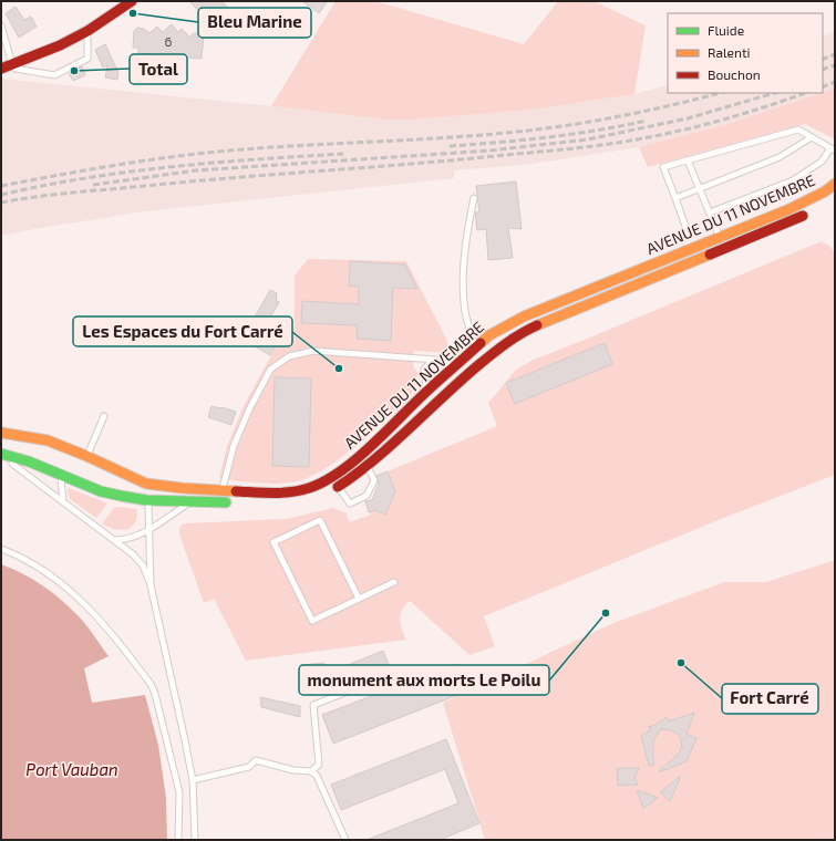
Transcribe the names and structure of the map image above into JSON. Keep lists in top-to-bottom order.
{
  "streets": {
    "main road": ["AVENUE DU 11 NOVEMBRE"]
  },
  "water": ["Port Vauban"],
  "places": [
    "Bleu Marine",
    "Total",
    "Les Espaces du Fort Carré",
    "monument aux morts Le Poilu",
    "Fort Carré"
  ],
  "house_numbers": ["6"],
  "legend": ["Fluide", "Ralenti", "Bouchon"]
}
